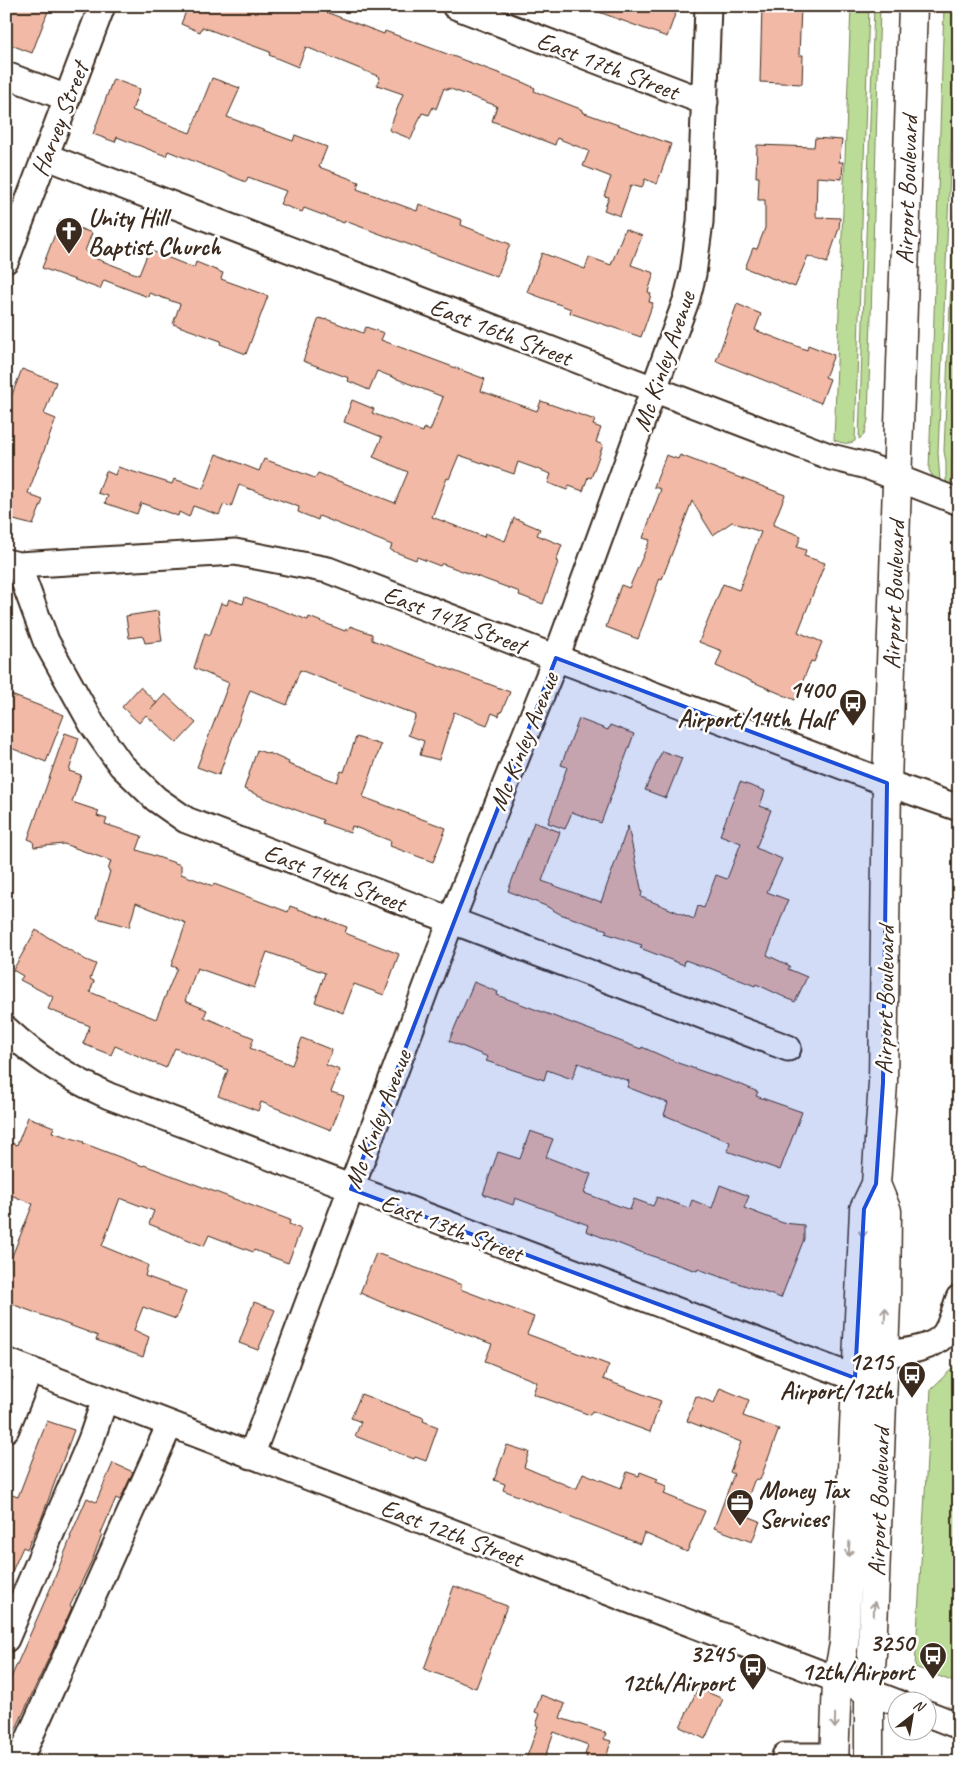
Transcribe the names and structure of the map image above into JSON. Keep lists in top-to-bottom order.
{
  "streets": {
    "main road": ["Airport Boulevard"],
    "street": [
      "East 17th Street",
      "Harvey Street",
      "East 16th Street",
      "Mc Kinley Avenue",
      "East 14½ Street",
      "East 14th Street",
      "East 13th Street",
      "East 12th Street"
    ]
  },
  "crossings": [
    ["East 17th Street", "Mc Kinley Avenue"],
    ["Harvey Street", "East 16th Street"],
    ["Airport Boulevard", "East 16th Street"],
    ["Airport Boulevard", "East 14½ Street"],
    ["Airport Boulevard", "East 13th Street"],
    ["Airport Boulevard", "East 12th Street"],
    ["East 16th Street", "Mc Kinley Avenue"],
    ["Mc Kinley Avenue", "East 14½ Street"],
    ["Mc Kinley Avenue", "East 14th Street"],
    ["Mc Kinley Avenue", "East 13th Street"],
    ["Mc Kinley Avenue", "East 12th Street"],
    ["East 14½ Street", "East 14th Street"]
  ],
  "places": {
    "church": ["Unity Hill Baptist Church"],
    "bus stop": [
      "1400 Airport/14th Half",
      "1215 Airport/12th",
      "3250 12th/Airport",
      "3245 12th/Airport"
    ],
    "office": ["Money Tax Services"]
  },
  "north": "top right"
}
